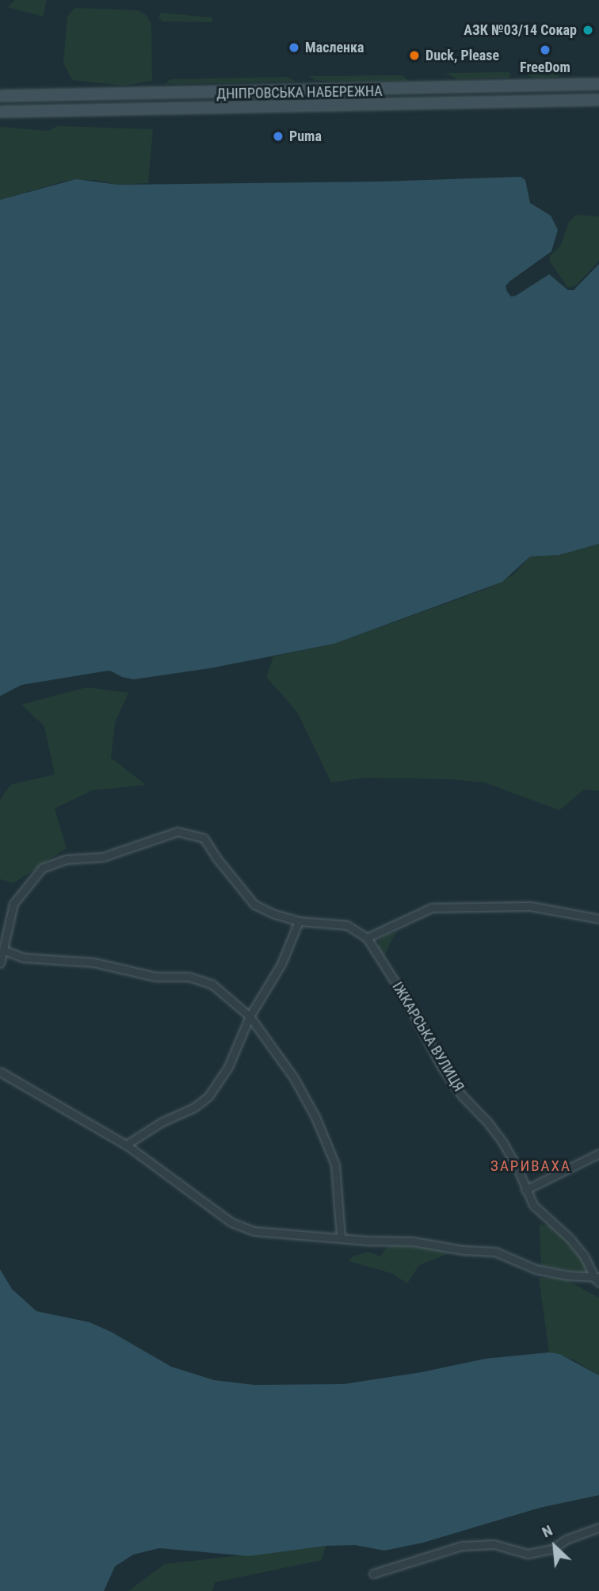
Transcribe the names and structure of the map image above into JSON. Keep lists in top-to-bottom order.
{
  "streets": {
    "main road": ["ДНІПРОВСЬКА НАБЕРЕЖНА"],
    "street": ["ІЖКАРСЬКА ВУЛИЦЯ"]
  },
  "districts": ["ЗАРИВАХА"],
  "places": [
    "АЗК №03/14 Сокар",
    "Масленка",
    "FreeDom",
    "Duck, Please",
    "Puma"
  ],
  "north": "top left"
}
